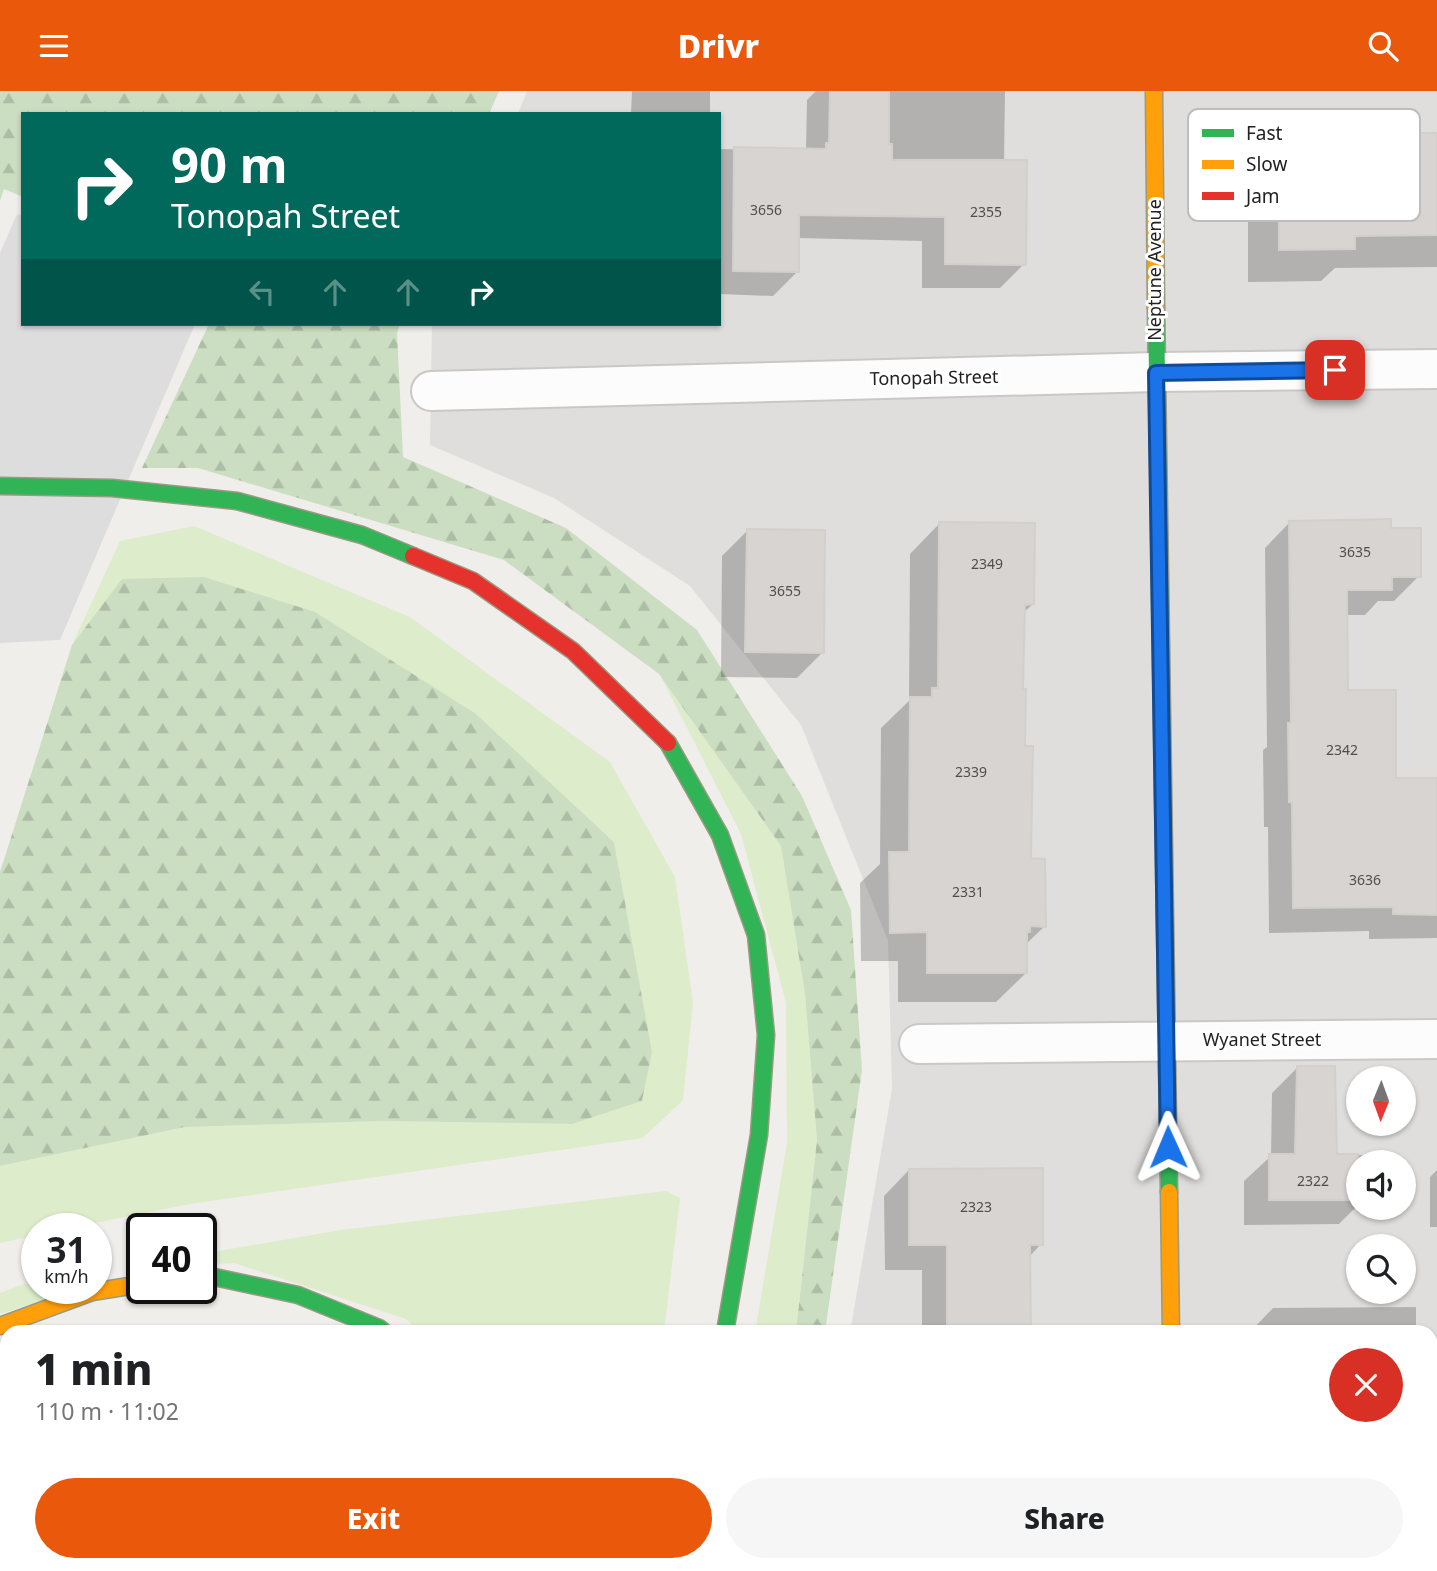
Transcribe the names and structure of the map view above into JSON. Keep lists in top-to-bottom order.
{
  "streets": {
    "main road": ["Neptune Avenue"],
    "street": ["Tonopah Street", "Wyanet Street"]
  },
  "crossings": [
    ["Neptune Avenue", "Tonopah Street"],
    ["Neptune Avenue", "Wyanet Street"]
  ],
  "house_numbers": [
    "3656",
    "2355",
    "3635",
    "2349",
    "3655",
    "2342",
    "2339",
    "3636",
    "2331",
    "2322",
    "2323"
  ],
  "legend": ["Fast", "Slow", "Jam"],
  "north": "bottom",
  "page": {
    "header": "Drivr",
    "turn": ["90 m", "Tonopah Street"],
    "speed": "31 km/h",
    "limit": "40",
    "heading": ["1 min", "110 m · 11:02"],
    "buttons": ["Exit", "Share"]
  }
}
